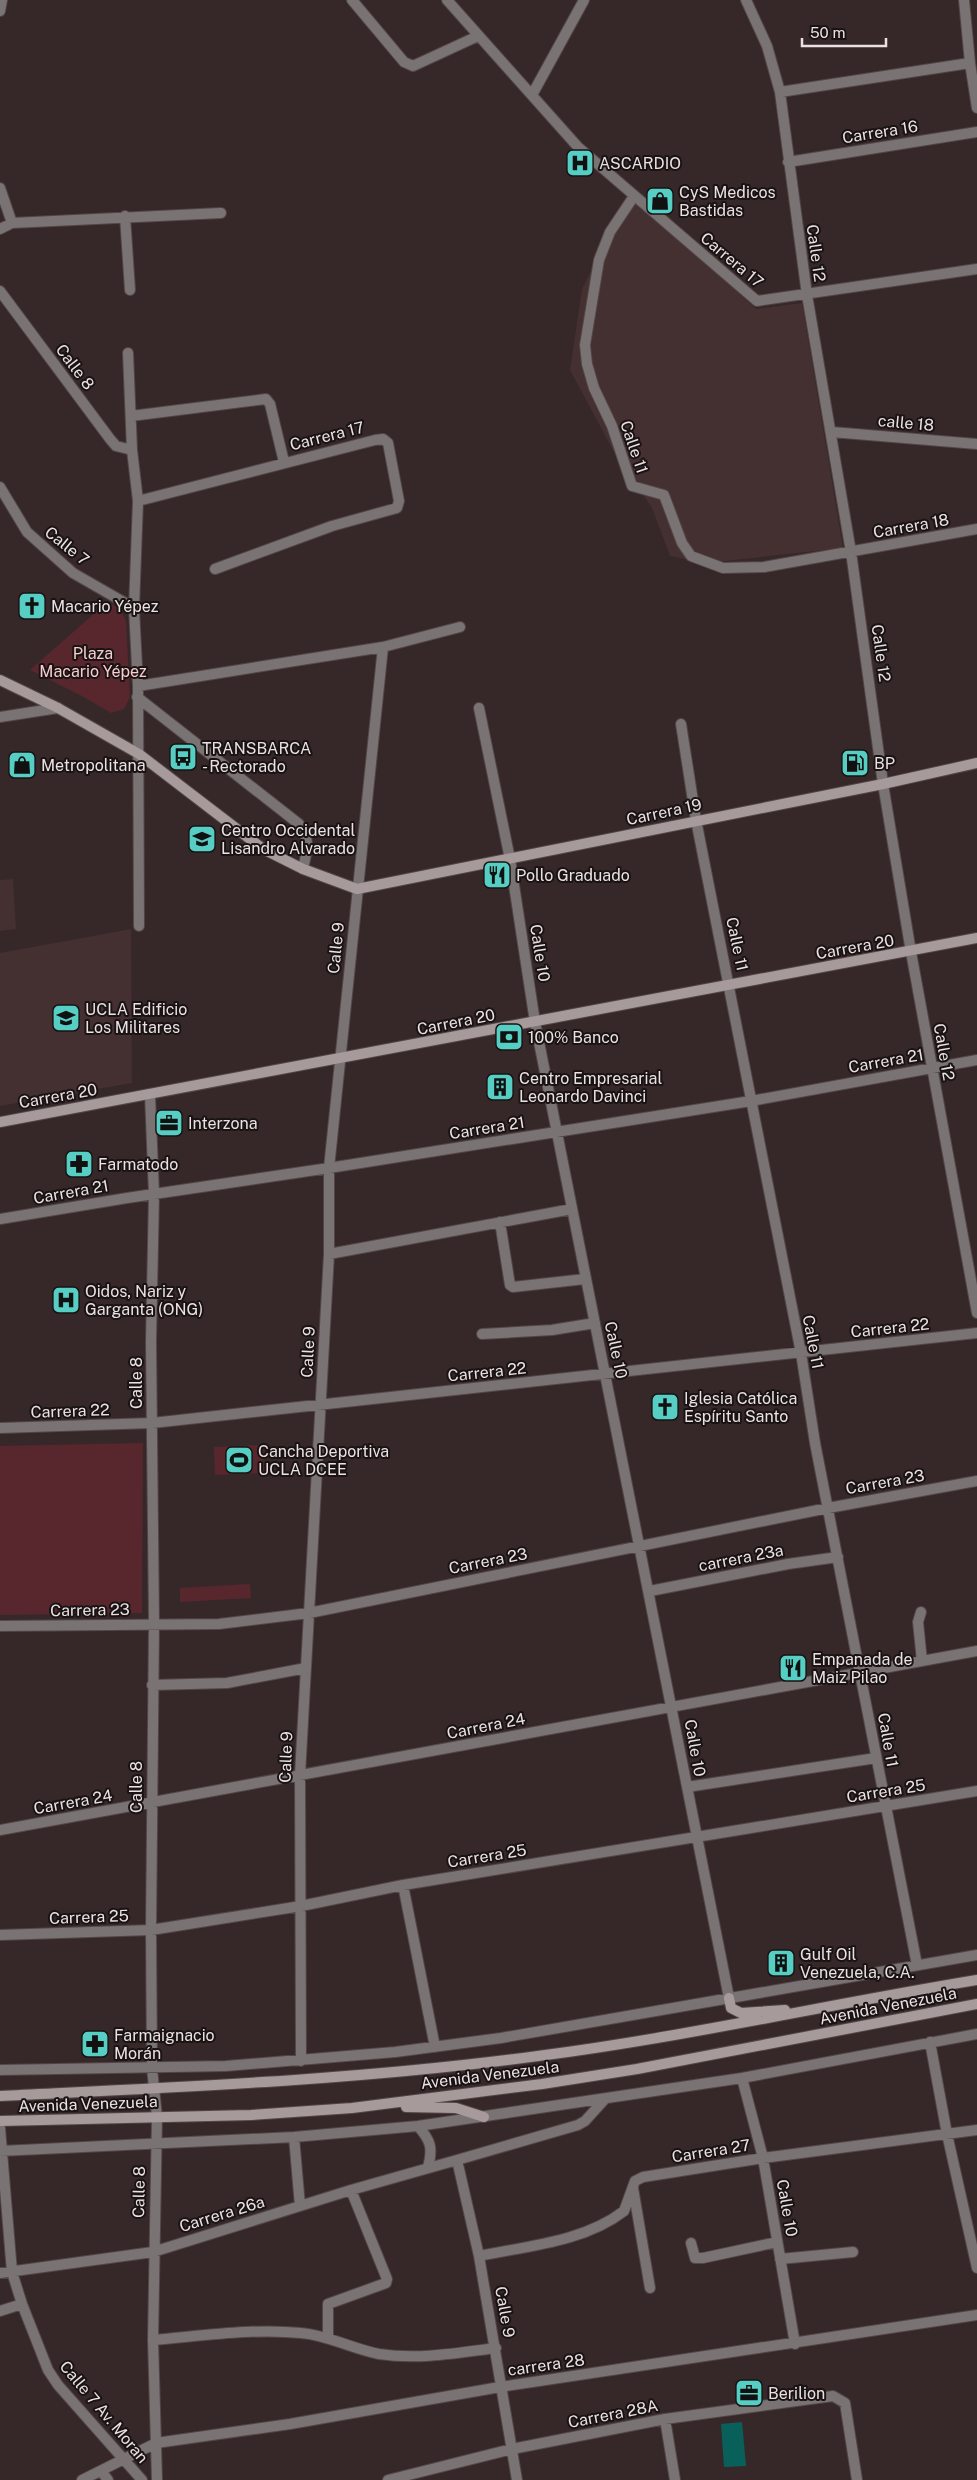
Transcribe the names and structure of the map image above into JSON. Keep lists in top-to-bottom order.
{
  "streets": {
    "street": [
      "Carrera 16",
      "Calle 12",
      "Carrera 17",
      "Calle 8",
      "calle 18",
      "Calle 11",
      "Carrera 18",
      "Calle 7",
      "Carrera 19",
      "Carrera 20",
      "Calle 9",
      "Calle 10",
      "Carrera 21",
      "Carrera 22",
      "Carrera 23",
      "carrera 23a",
      "Carrera 24",
      "Carrera 25",
      "Avenida Venezuela",
      "Carrera 27",
      "Carrera 26a",
      "carrera 28",
      "Calle 7 Av. Moran",
      "Carrera 28A"
    ]
  },
  "crossings": [
    ["Carrera 16", "Calle 12"],
    ["Calle 12", "Carrera 17"],
    ["Calle 12", "calle 18"],
    ["Calle 12", "Calle 11"],
    ["Calle 12", "Carrera 18"],
    ["Calle 12", "Carrera 19"],
    ["Calle 12", "Carrera 20"],
    ["Calle 12", "Carrera 21"],
    ["Carrera 17", "Calle 11"],
    ["Calle 8", "Carrera 20"],
    ["Calle 8", "Carrera 21"],
    ["Calle 8", "Carrera 22"],
    ["Calle 8", "Carrera 23"],
    ["Calle 8", "Carrera 24"],
    ["Calle 8", "Carrera 25"],
    ["Calle 8", "Avenida Venezuela"],
    ["Calle 8", "Carrera 26a"],
    ["Calle 8", "carrera 28"],
    ["Calle 11", "Carrera 18"],
    ["Calle 11", "Carrera 19"],
    ["Calle 11", "Carrera 20"],
    ["Calle 11", "Carrera 21"],
    ["Calle 11", "Carrera 22"],
    ["Calle 11", "Carrera 23"],
    ["Calle 11", "carrera 23a"],
    ["Calle 11", "Carrera 24"],
    ["Calle 11", "Carrera 25"],
    ["Calle 11", "Avenida Venezuela"],
    ["Carrera 19", "Calle 9"],
    ["Carrera 19", "Calle 10"],
    ["Carrera 20", "Calle 9"],
    ["Carrera 20", "Calle 10"],
    ["Calle 9", "Carrera 21"],
    ["Calle 9", "Carrera 22"],
    ["Calle 9", "Carrera 23"],
    ["Calle 9", "Carrera 24"],
    ["Calle 9", "Carrera 25"],
    ["Calle 9", "Avenida Venezuela"],
    ["Calle 9", "Carrera 26a"],
    ["Calle 9", "carrera 28"],
    ["Calle 9", "Carrera 28A"],
    ["Calle 10", "Carrera 21"],
    ["Calle 10", "Carrera 22"],
    ["Calle 10", "Carrera 23"],
    ["Calle 10", "carrera 23a"],
    ["Calle 10", "Carrera 24"],
    ["Calle 10", "Carrera 25"],
    ["Calle 10", "Avenida Venezuela"],
    ["Calle 10", "Carrera 27"],
    ["Calle 10", "carrera 28"],
    ["Carrera 26a", "Calle 7 Av. Moran"],
    ["carrera 28", "Calle 7 Av. Moran"]
  ],
  "parks": ["Plaza Macario Yépez"],
  "places": {
    "hospital": ["ASCARDIO", "Oidos, Nariz y Garganta (ONG)"],
    "shop": ["CyS Medicos Bastidas", "Metropolitana"],
    "church": ["Macario Yépez", "Iglesia Católica Espíritu Santo"],
    "bus stop": ["TRANSBARCA - Rectorado"],
    "fuel station": ["BP"],
    "school or university": ["Centro Occidental Lisandro Alvarado", "UCLA Edificio Los Militares"],
    "restaurant": ["Pollo Graduado", "Empanada de Maiz Pilao"],
    "bank": ["100% Banco"],
    "building": ["Centro Empresarial Leonardo Davinci", "Gulf Oil Venezuela, C.A."],
    "office": ["Interzona", "Berilion"],
    "pharmacy": ["Farmatodo", "Farmaignacio Morán"],
    "sports": ["Cancha Deportiva UCLA DCEE"]
  },
  "scale_bar": "50 m"
}
